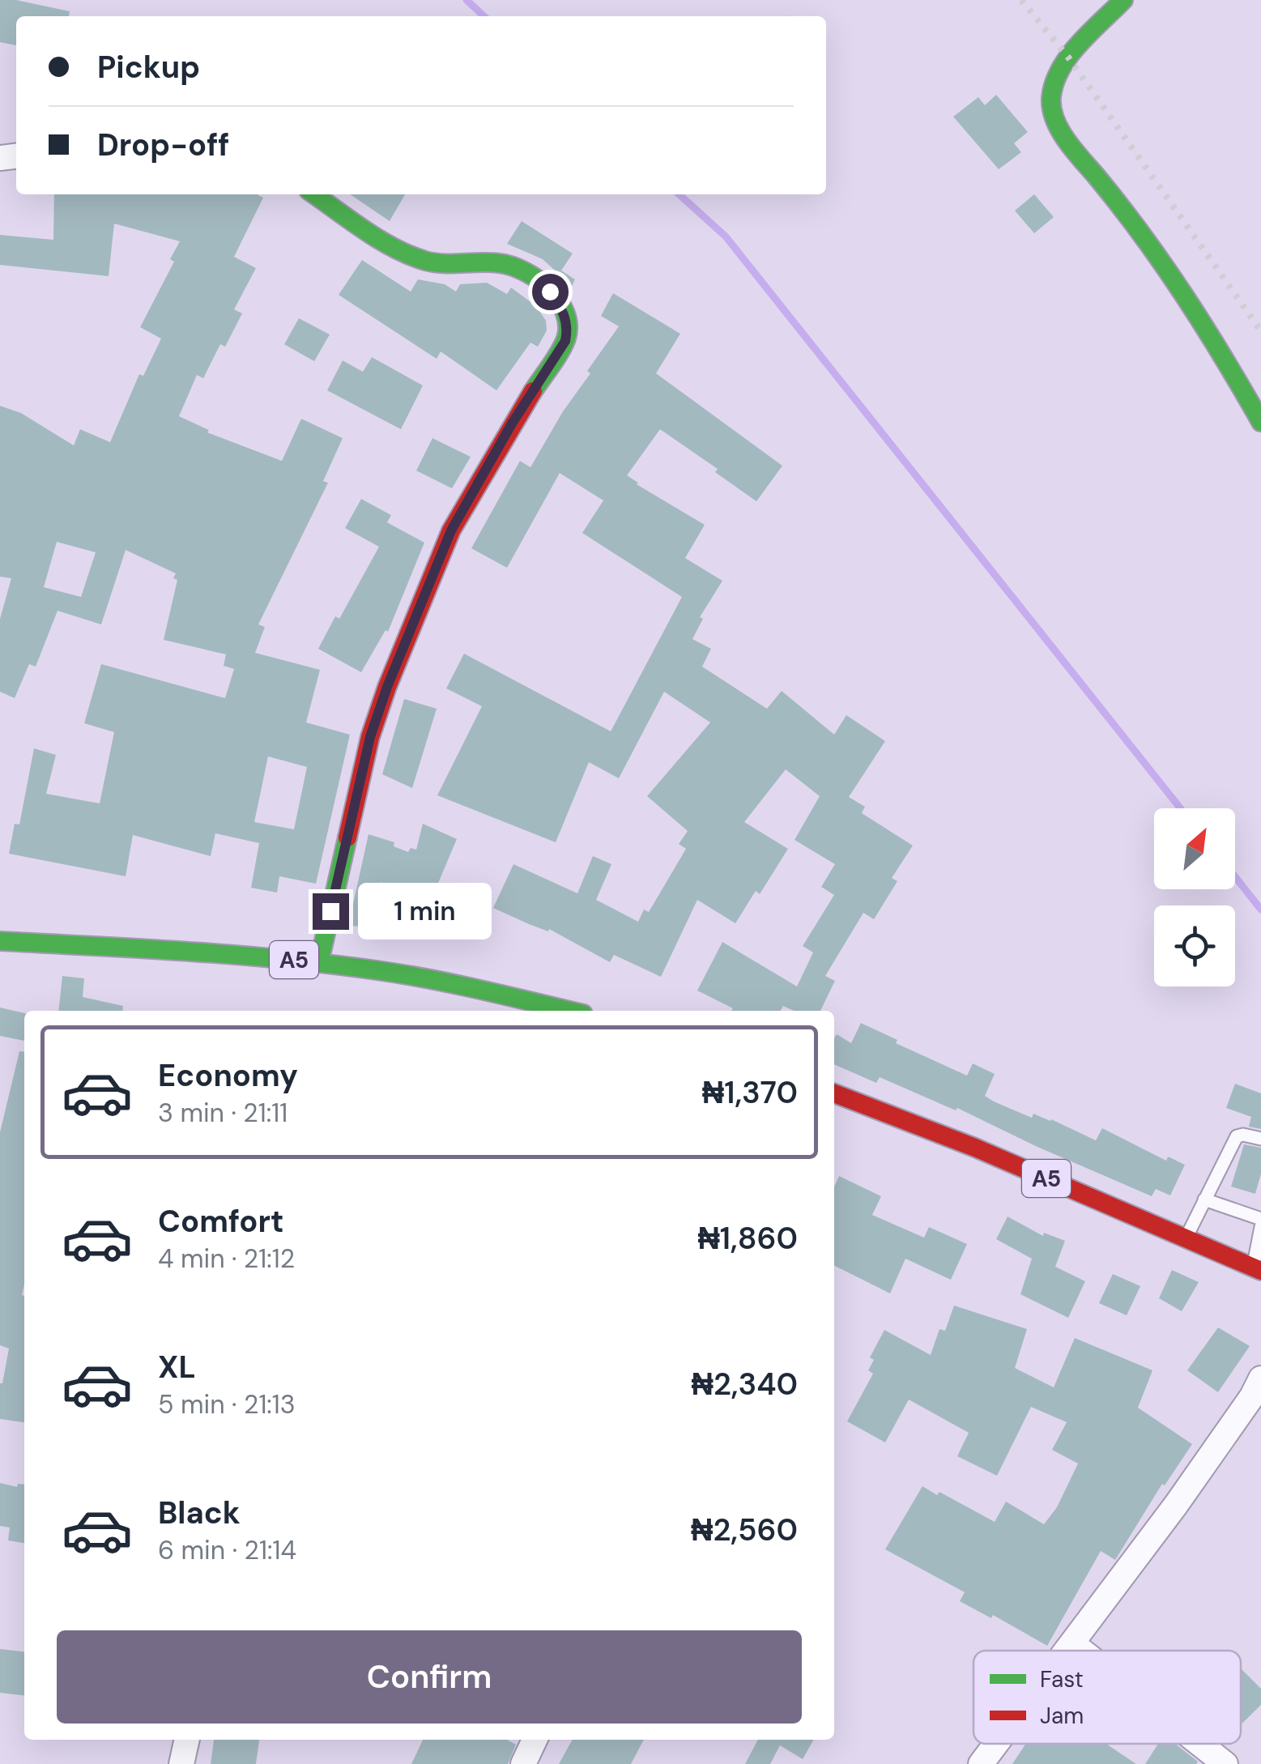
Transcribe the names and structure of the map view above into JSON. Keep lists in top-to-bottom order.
{
  "streets": {
    "main road": ["A5"]
  },
  "legend": ["Fast", "Jam"],
  "north": "top right",
  "page": {
    "banner": ["Pickup", "Drop-off"],
    "bubble": "1 min",
    "list": [
      {
        "name": "Economy",
        "note": "3 min · 21:11",
        "value": "₦1,370"
      },
      {
        "name": "Comfort",
        "note": "4 min · 21:12",
        "value": "₦1,860"
      },
      {
        "name": "XL",
        "note": "5 min · 21:13",
        "value": "₦2,340"
      },
      {
        "name": "Black",
        "note": "6 min · 21:14",
        "value": "₦2,560"
      }
    ],
    "buttons": "Confirm"
  }
}
